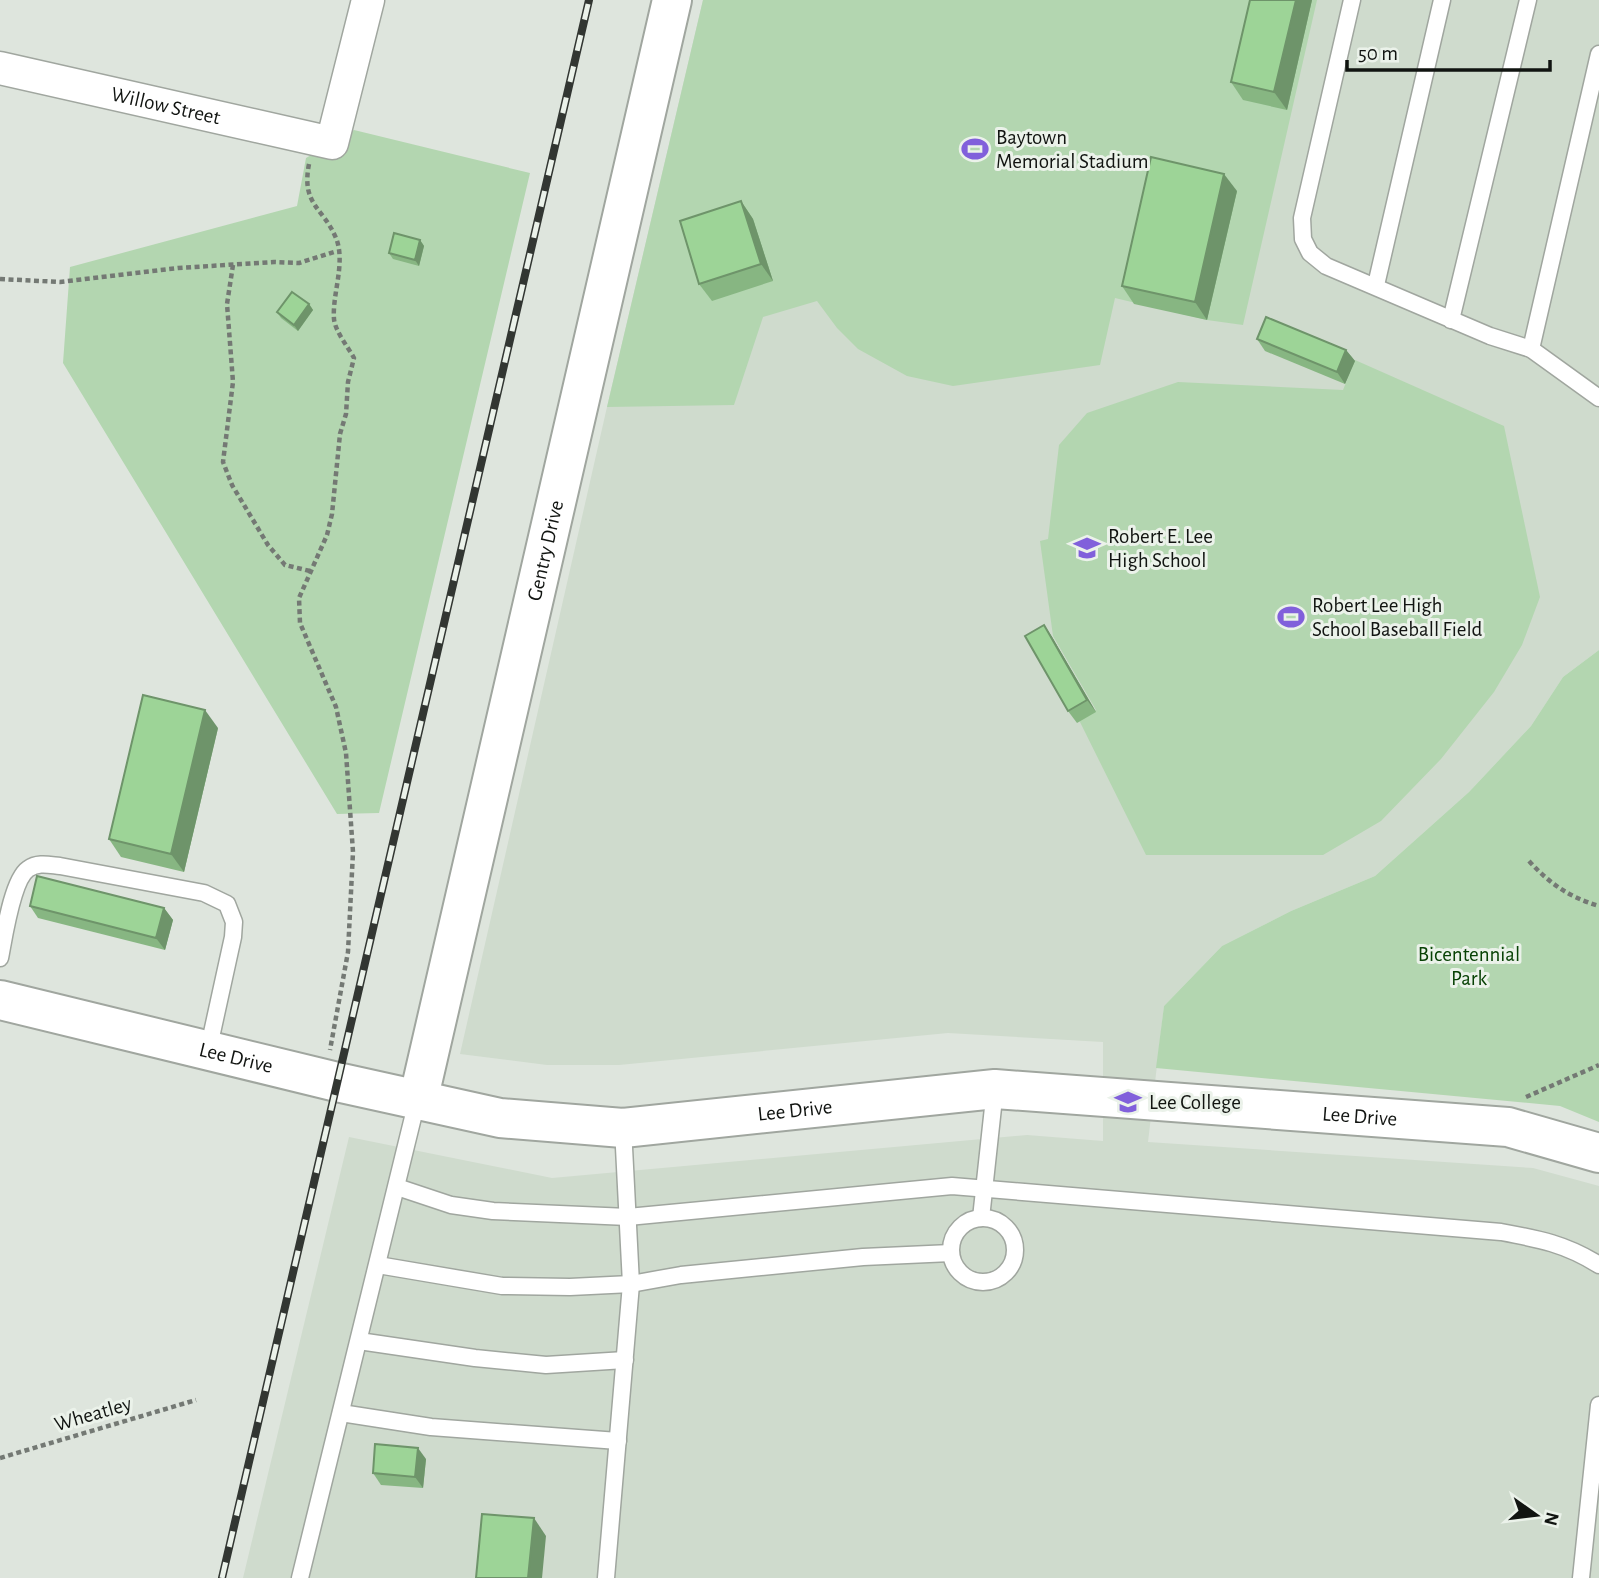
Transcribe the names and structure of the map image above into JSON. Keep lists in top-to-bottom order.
{
  "streets": {
    "main road": ["Gentry Drive", "Lee Drive"],
    "street": ["Willow Street"],
    "path": ["Wheatley"]
  },
  "crossings": [
    ["Gentry Drive", "Lee Drive"]
  ],
  "parks": ["Bicentennial Park"],
  "places": {
    "sports": ["Baytown Memorial Stadium", "Robert Lee High School Baseball Field"],
    "school or university": ["Robert E. Lee High School", "Lee College"]
  },
  "scale_bar": "50 m",
  "north": "right"
}
